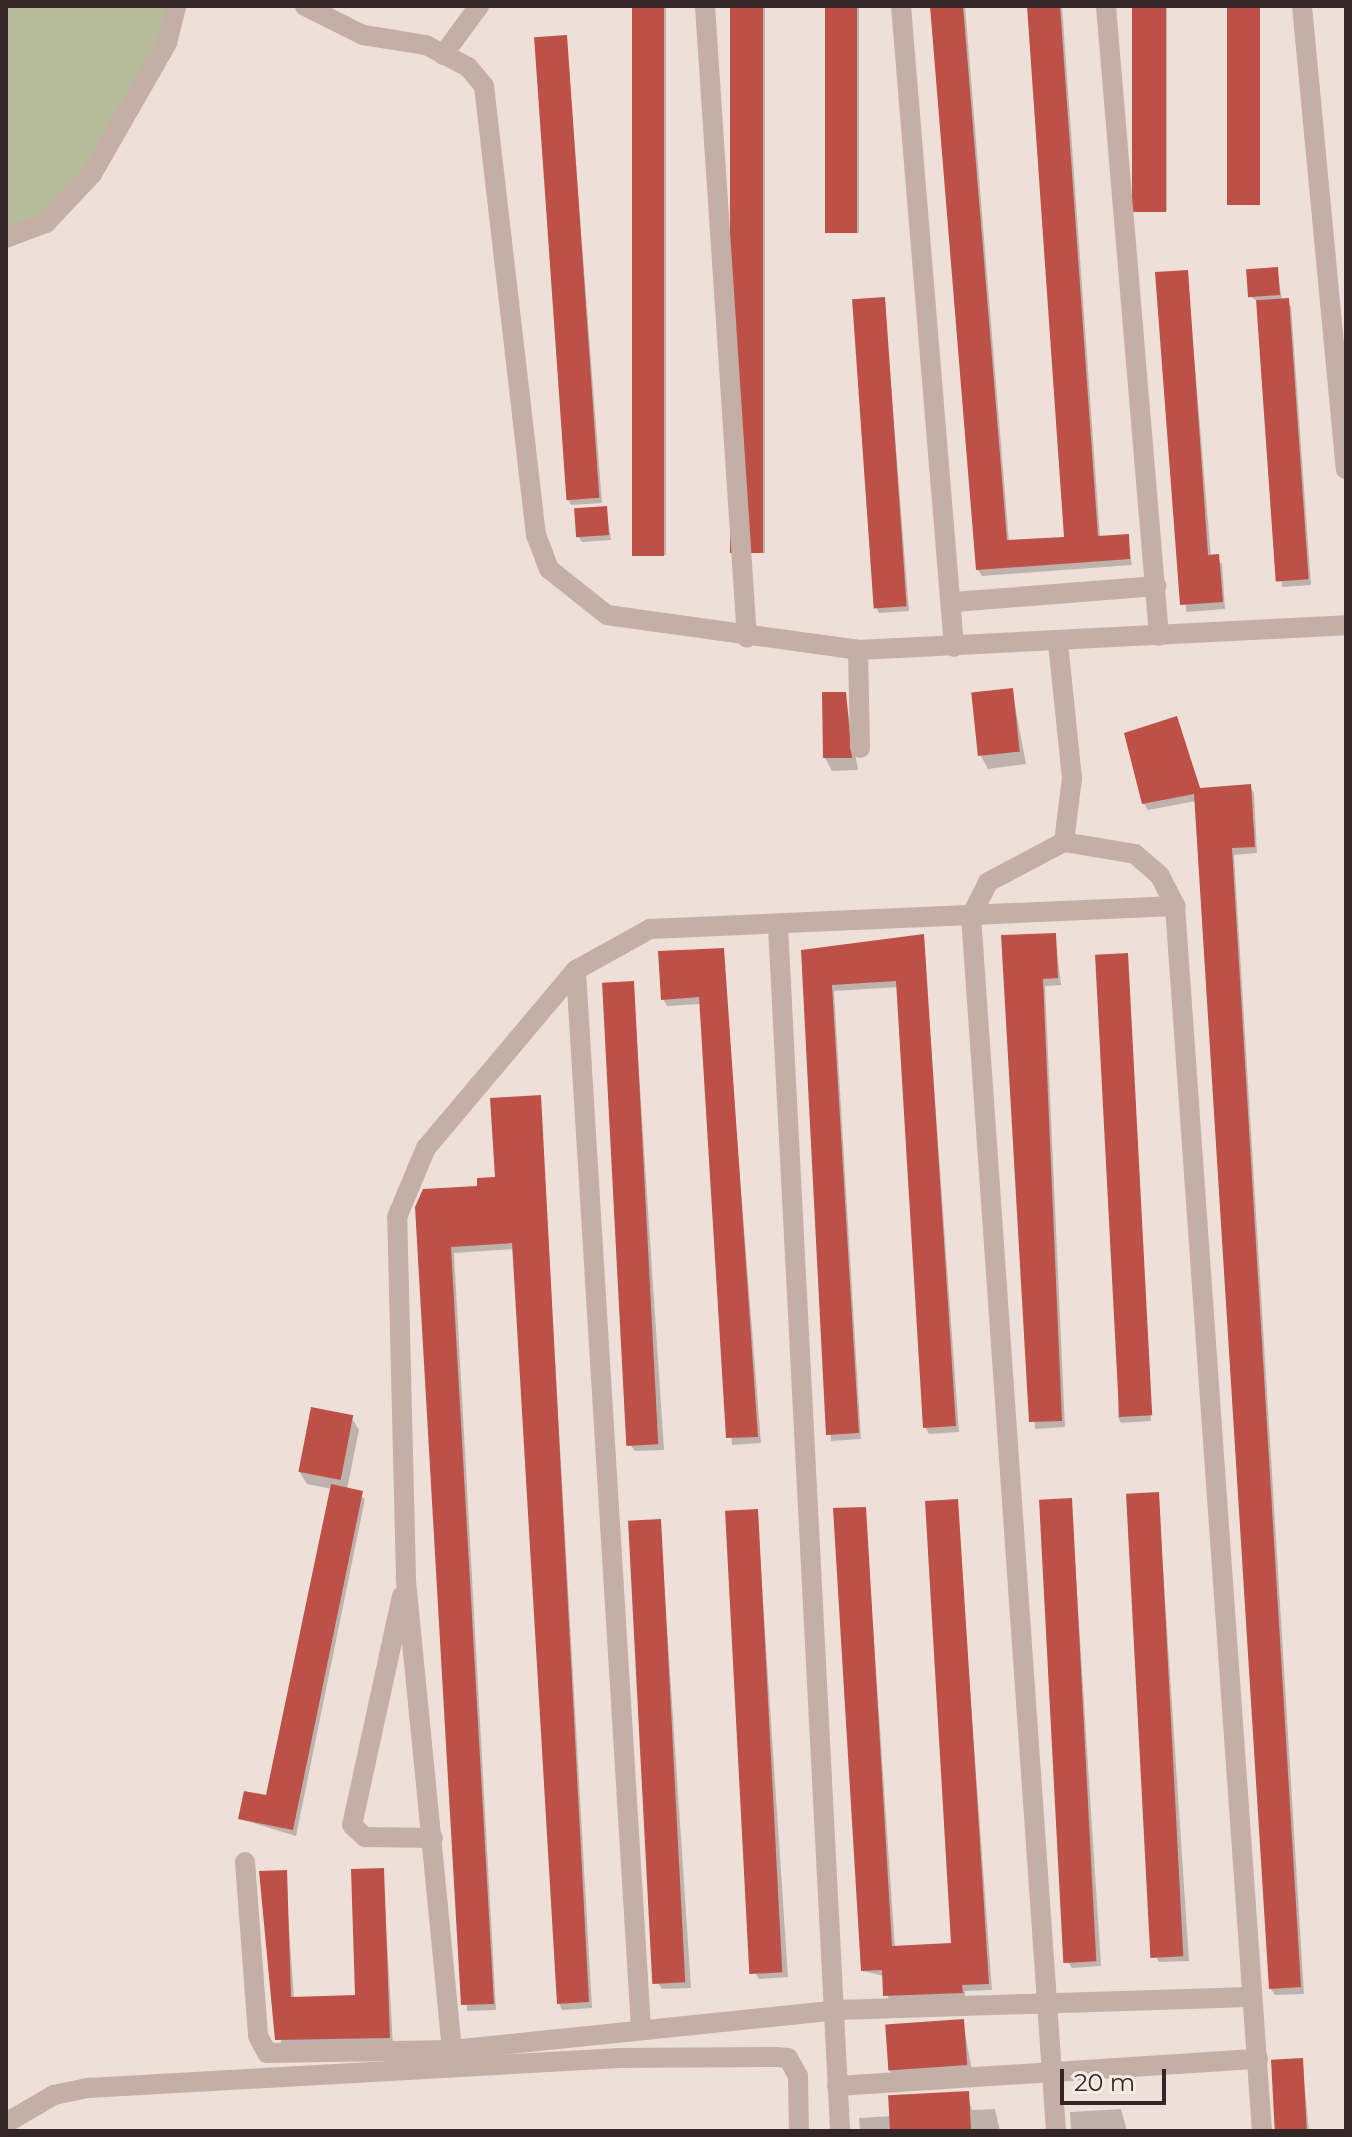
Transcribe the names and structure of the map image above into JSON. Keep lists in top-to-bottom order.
{
  "scale_bar": "20 m"
}
